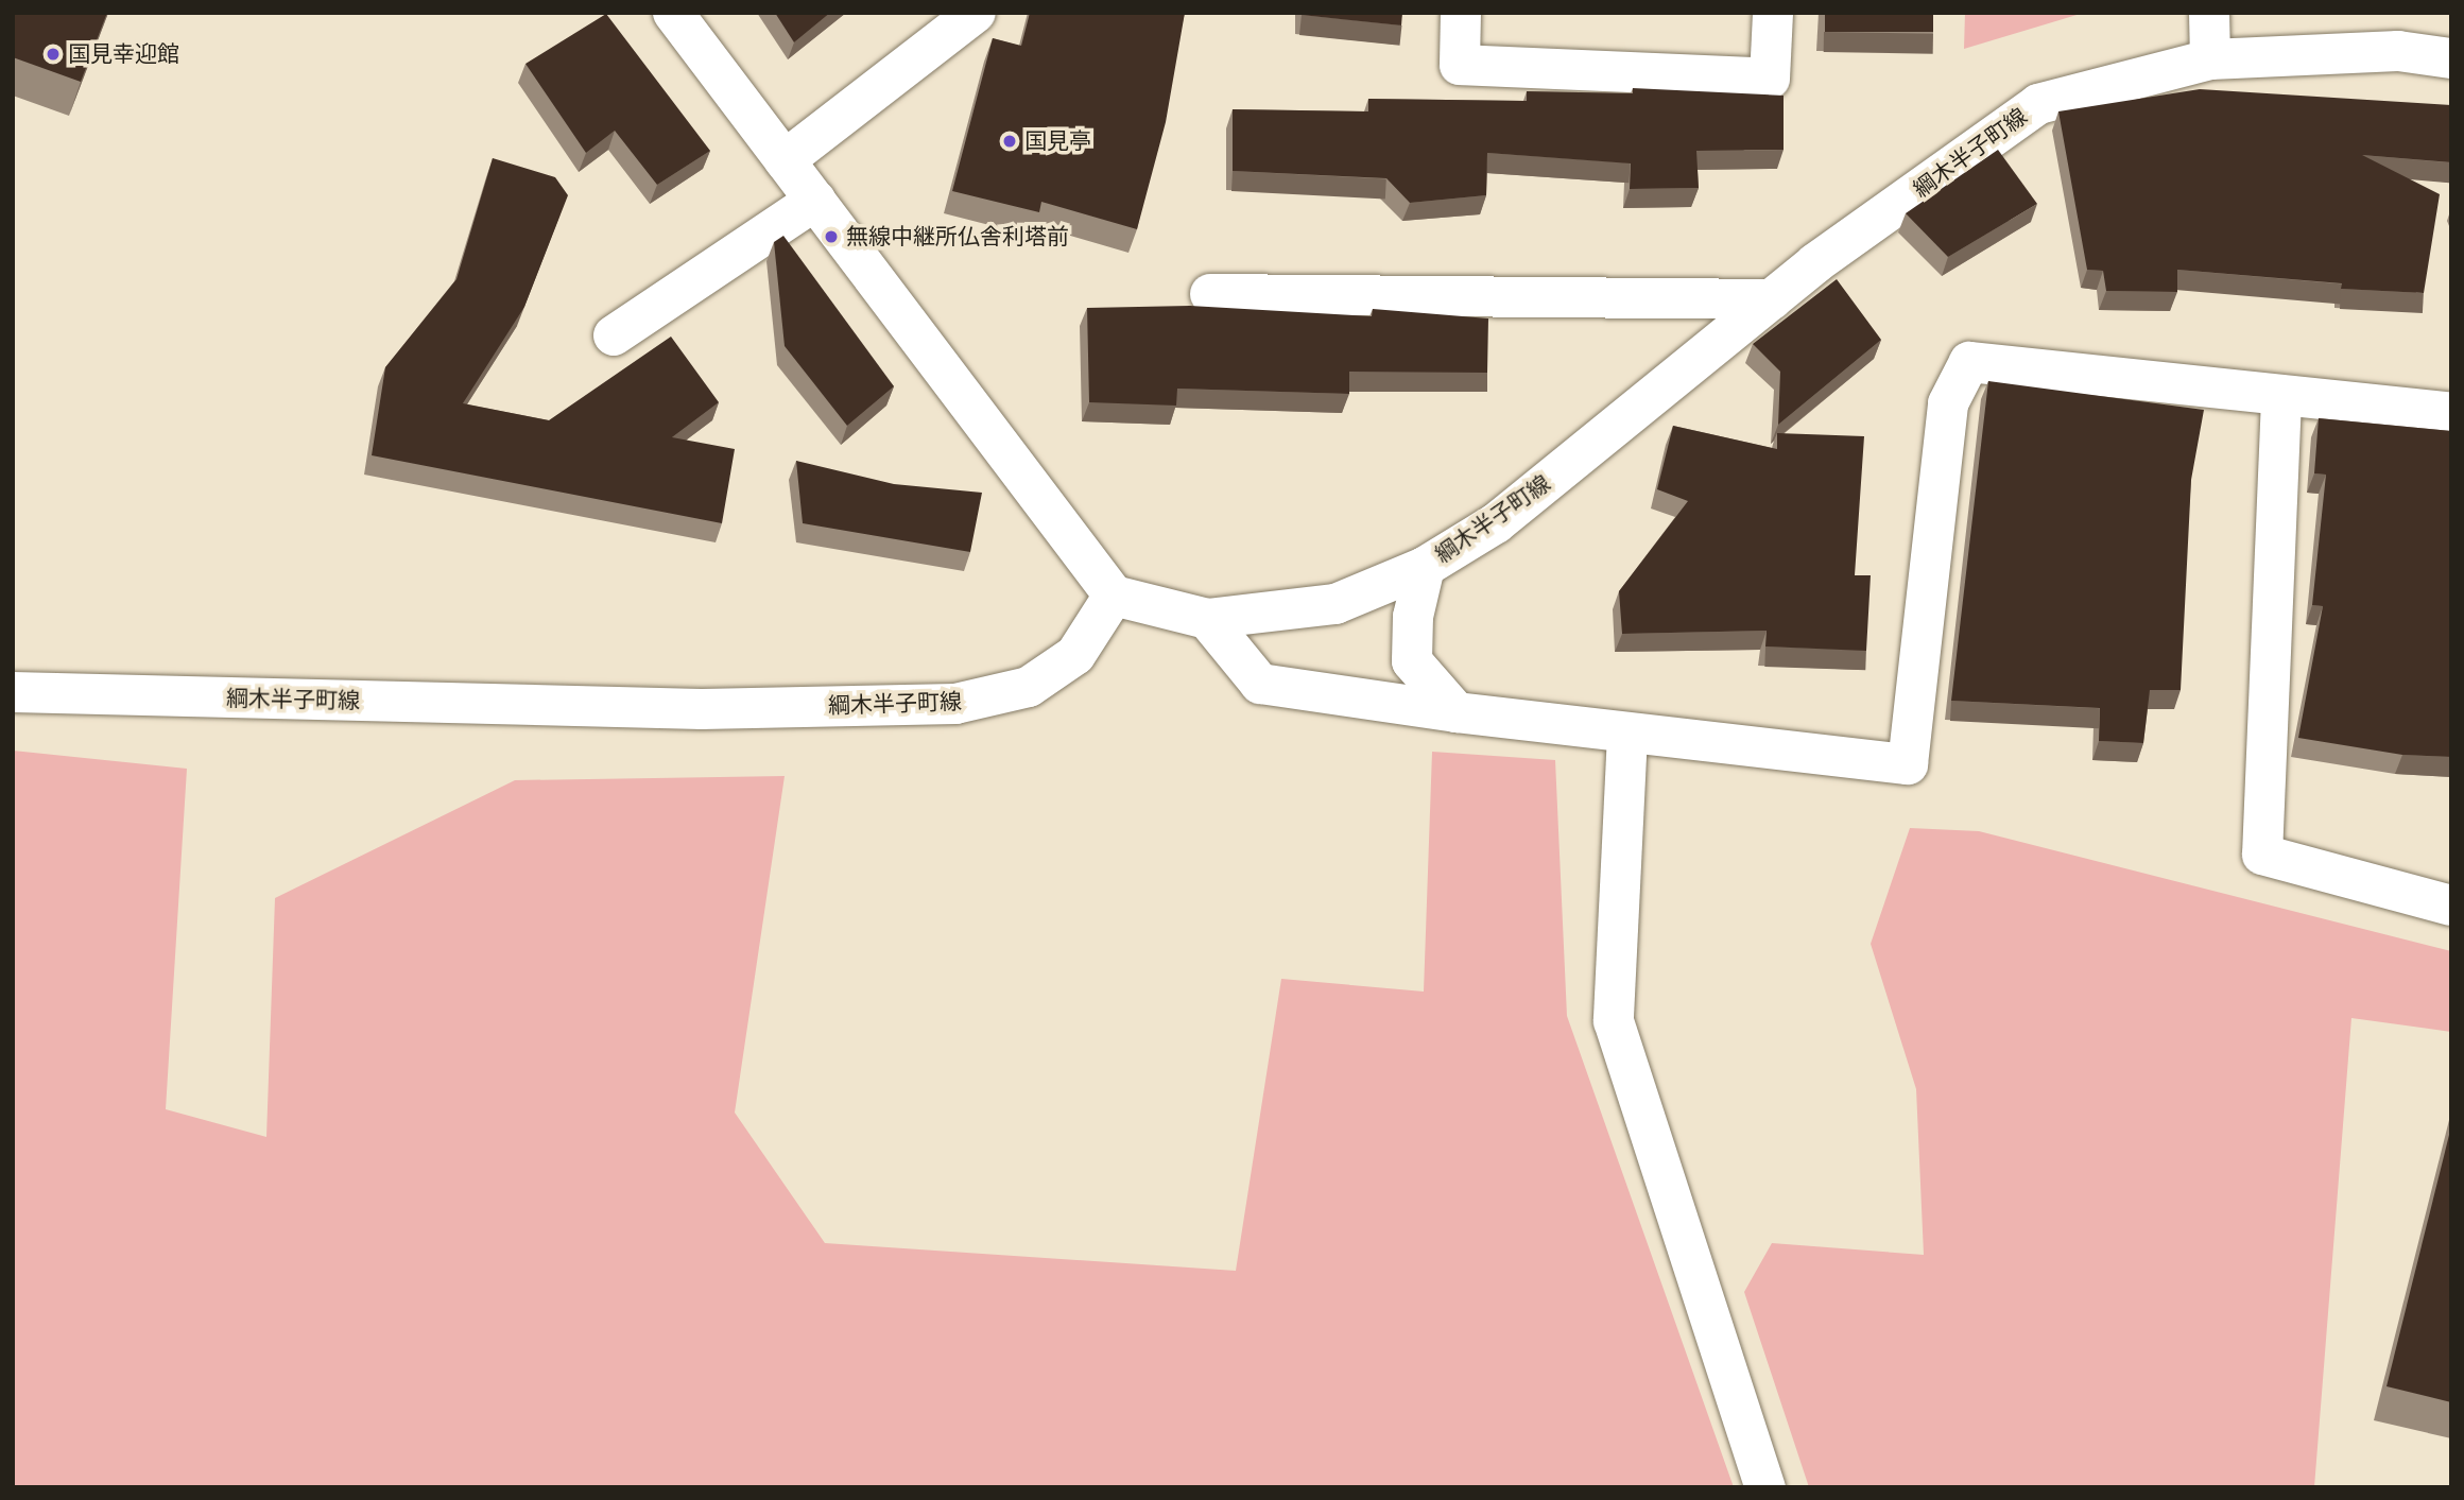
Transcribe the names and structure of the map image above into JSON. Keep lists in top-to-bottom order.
{
  "streets": {
    "street": ["綱木半子町線"]
  },
  "places": ["国見幸迎館", "国見亭", "無線中継所仏舎利塔前"]
}
